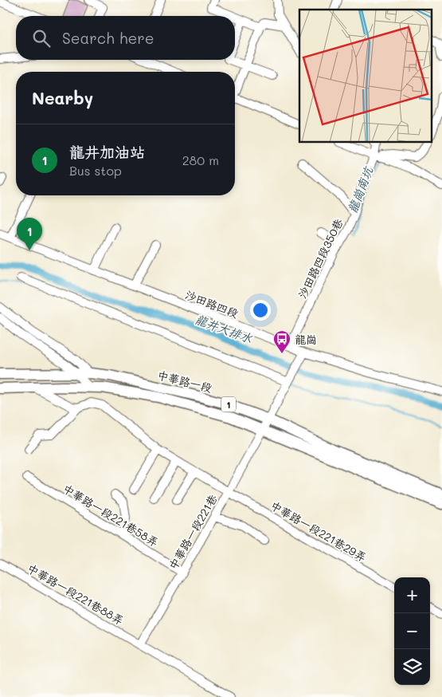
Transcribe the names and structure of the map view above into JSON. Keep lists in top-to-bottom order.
{
  "streets": {
    "main road": ["中華路一段", "1"],
    "street": [
      "沙田路四段350巷",
      "沙田路四段",
      "中華路一段221巷58弄",
      "中華路一段221巷29弄",
      "中華路一段221巷",
      "中華路一段221巷88弄"
    ]
  },
  "crossings": [
    ["沙田路四段350巷", "沙田路四段"],
    ["沙田路四段", "中華路一段221巷"],
    ["中華路一段", "中華路一段221巷"],
    ["中華路一段221巷58弄", "中華路一段221巷"],
    ["中華路一段221巷29弄", "中華路一段221巷"],
    ["中華路一段221巷", "中華路一段221巷88弄"]
  ],
  "water": ["龍崗南坑", "龍井大排水"],
  "places": {
    "bus stop": ["龍崗"]
  },
  "page": {
    "search": "Search here",
    "heading": "Nearby",
    "list": [
      {
        "mark": "1",
        "name": "龍井加油站",
        "note": "Bus stop",
        "value": "280 m"
      }
    ],
    "pins": "1",
    "map_buttons": ["+", "−"]
  }
}
